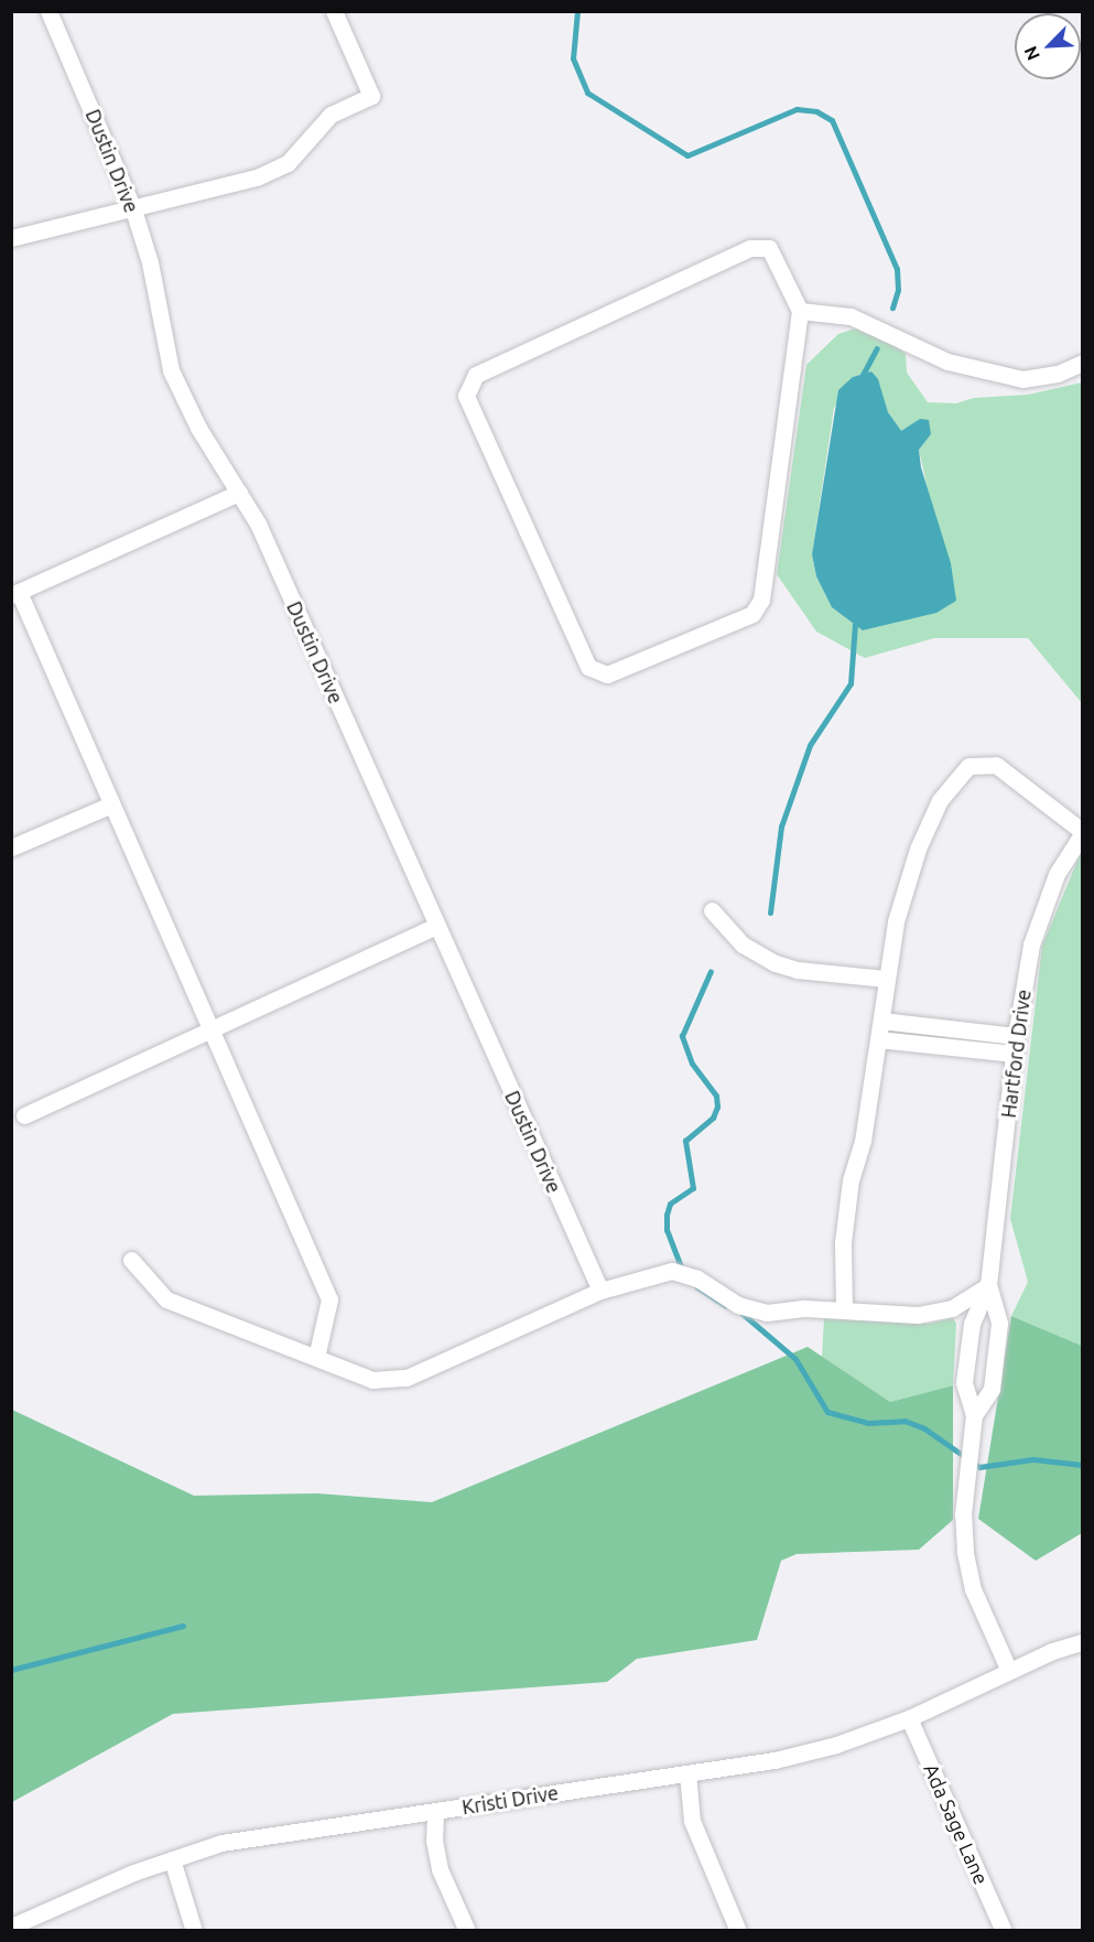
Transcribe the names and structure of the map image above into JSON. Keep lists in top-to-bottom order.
{
  "streets": {
    "street": [
      "Dustin Drive",
      "Hartford Drive",
      "Kristi Drive",
      "Ada Sage Lane"
    ]
  },
  "crossings": [
    ["Hartford Drive", "Kristi Drive"],
    ["Kristi Drive", "Ada Sage Lane"]
  ],
  "north": "bottom left"
}
